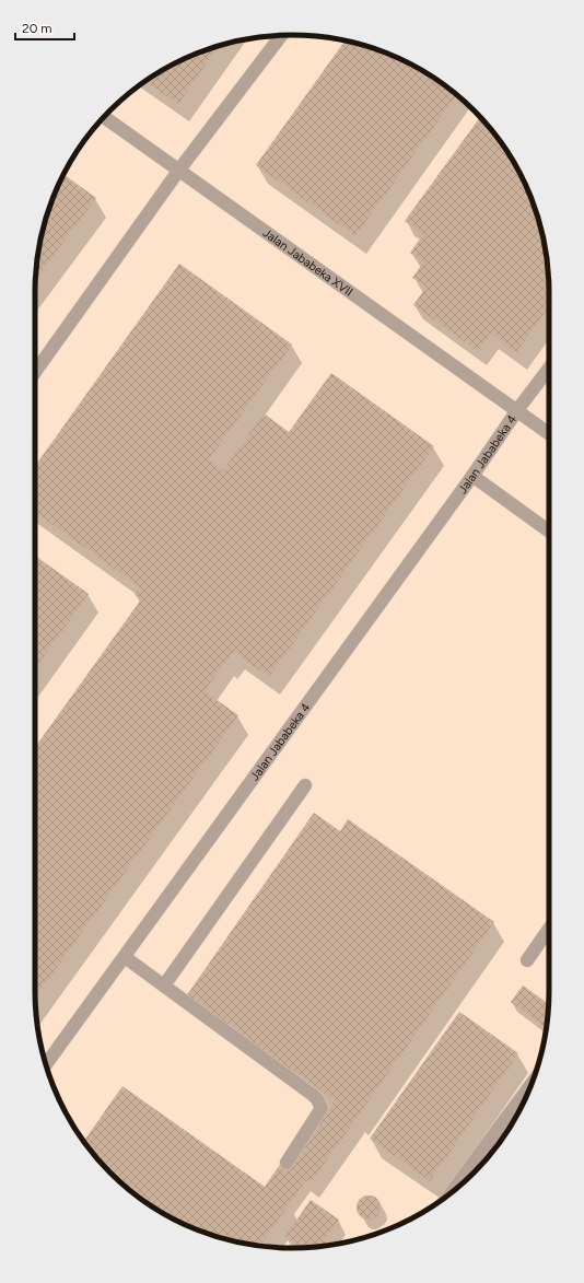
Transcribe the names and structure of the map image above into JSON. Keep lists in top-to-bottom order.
{
  "streets": {
    "street": ["Jalan Jababeka XVII", "Jalan Jababeka 4"]
  },
  "crossings": [
    ["Jalan Jababeka XVII", "Jalan Jababeka 4"]
  ],
  "scale_bar": "20 m"
}
